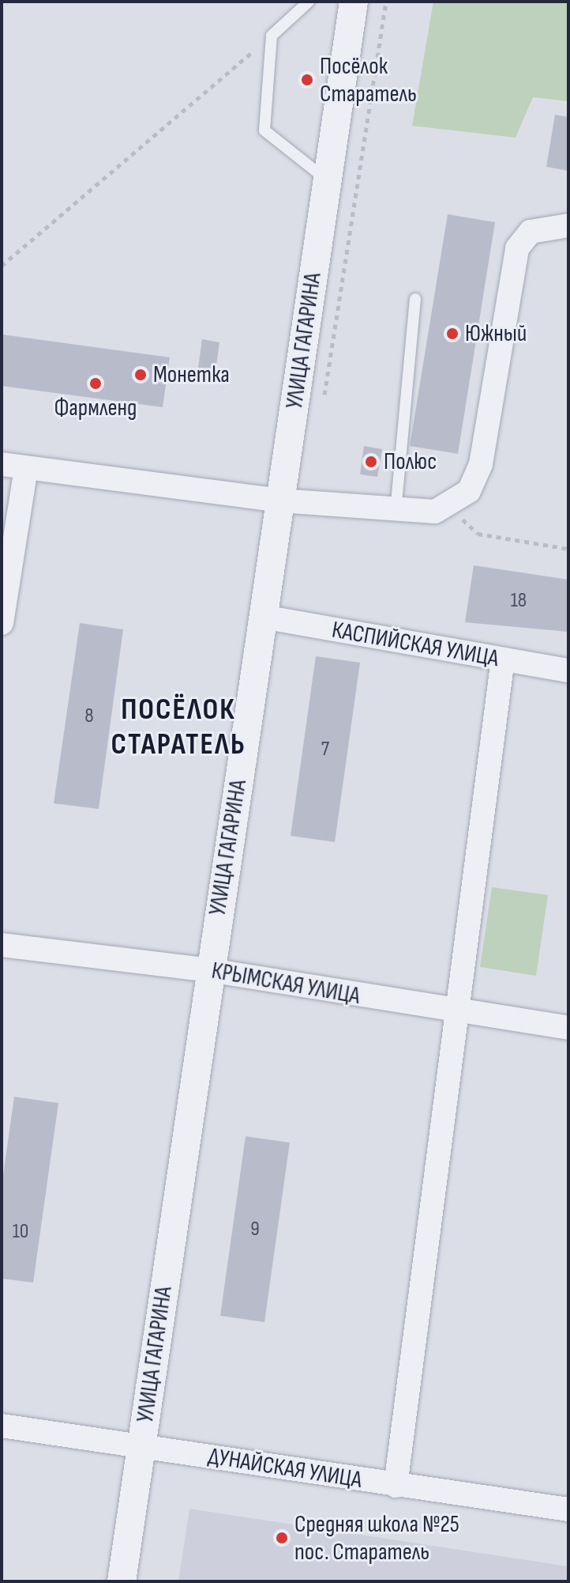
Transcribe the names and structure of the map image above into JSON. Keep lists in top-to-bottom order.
{
  "streets": {
    "street": [
      "УЛИЦА ГАГАРИНА",
      "КАСПИЙСКАЯ УЛИЦА",
      "КРЫМСКАЯ УЛИЦА",
      "ДУНАЙСКАЯ УЛИЦА"
    ]
  },
  "crossings": [
    ["УЛИЦА ГАГАРИНА", "КАСПИЙСКАЯ УЛИЦА"],
    ["УЛИЦА ГАГАРИНА", "КРЫМСКАЯ УЛИЦА"],
    ["УЛИЦА ГАГАРИНА", "ДУНАЙСКАЯ УЛИЦА"]
  ],
  "districts": ["ПОСЁЛОК СТАРАТЕЛЬ"],
  "places": [
    "Посёлок Старатель",
    "Южный",
    "Монетка",
    "Фармленд",
    "Полюс",
    "Средняя школа №25 пос. Старатель"
  ],
  "house_numbers": [
    "18",
    "8",
    "7",
    "9",
    "10"
  ]
}
